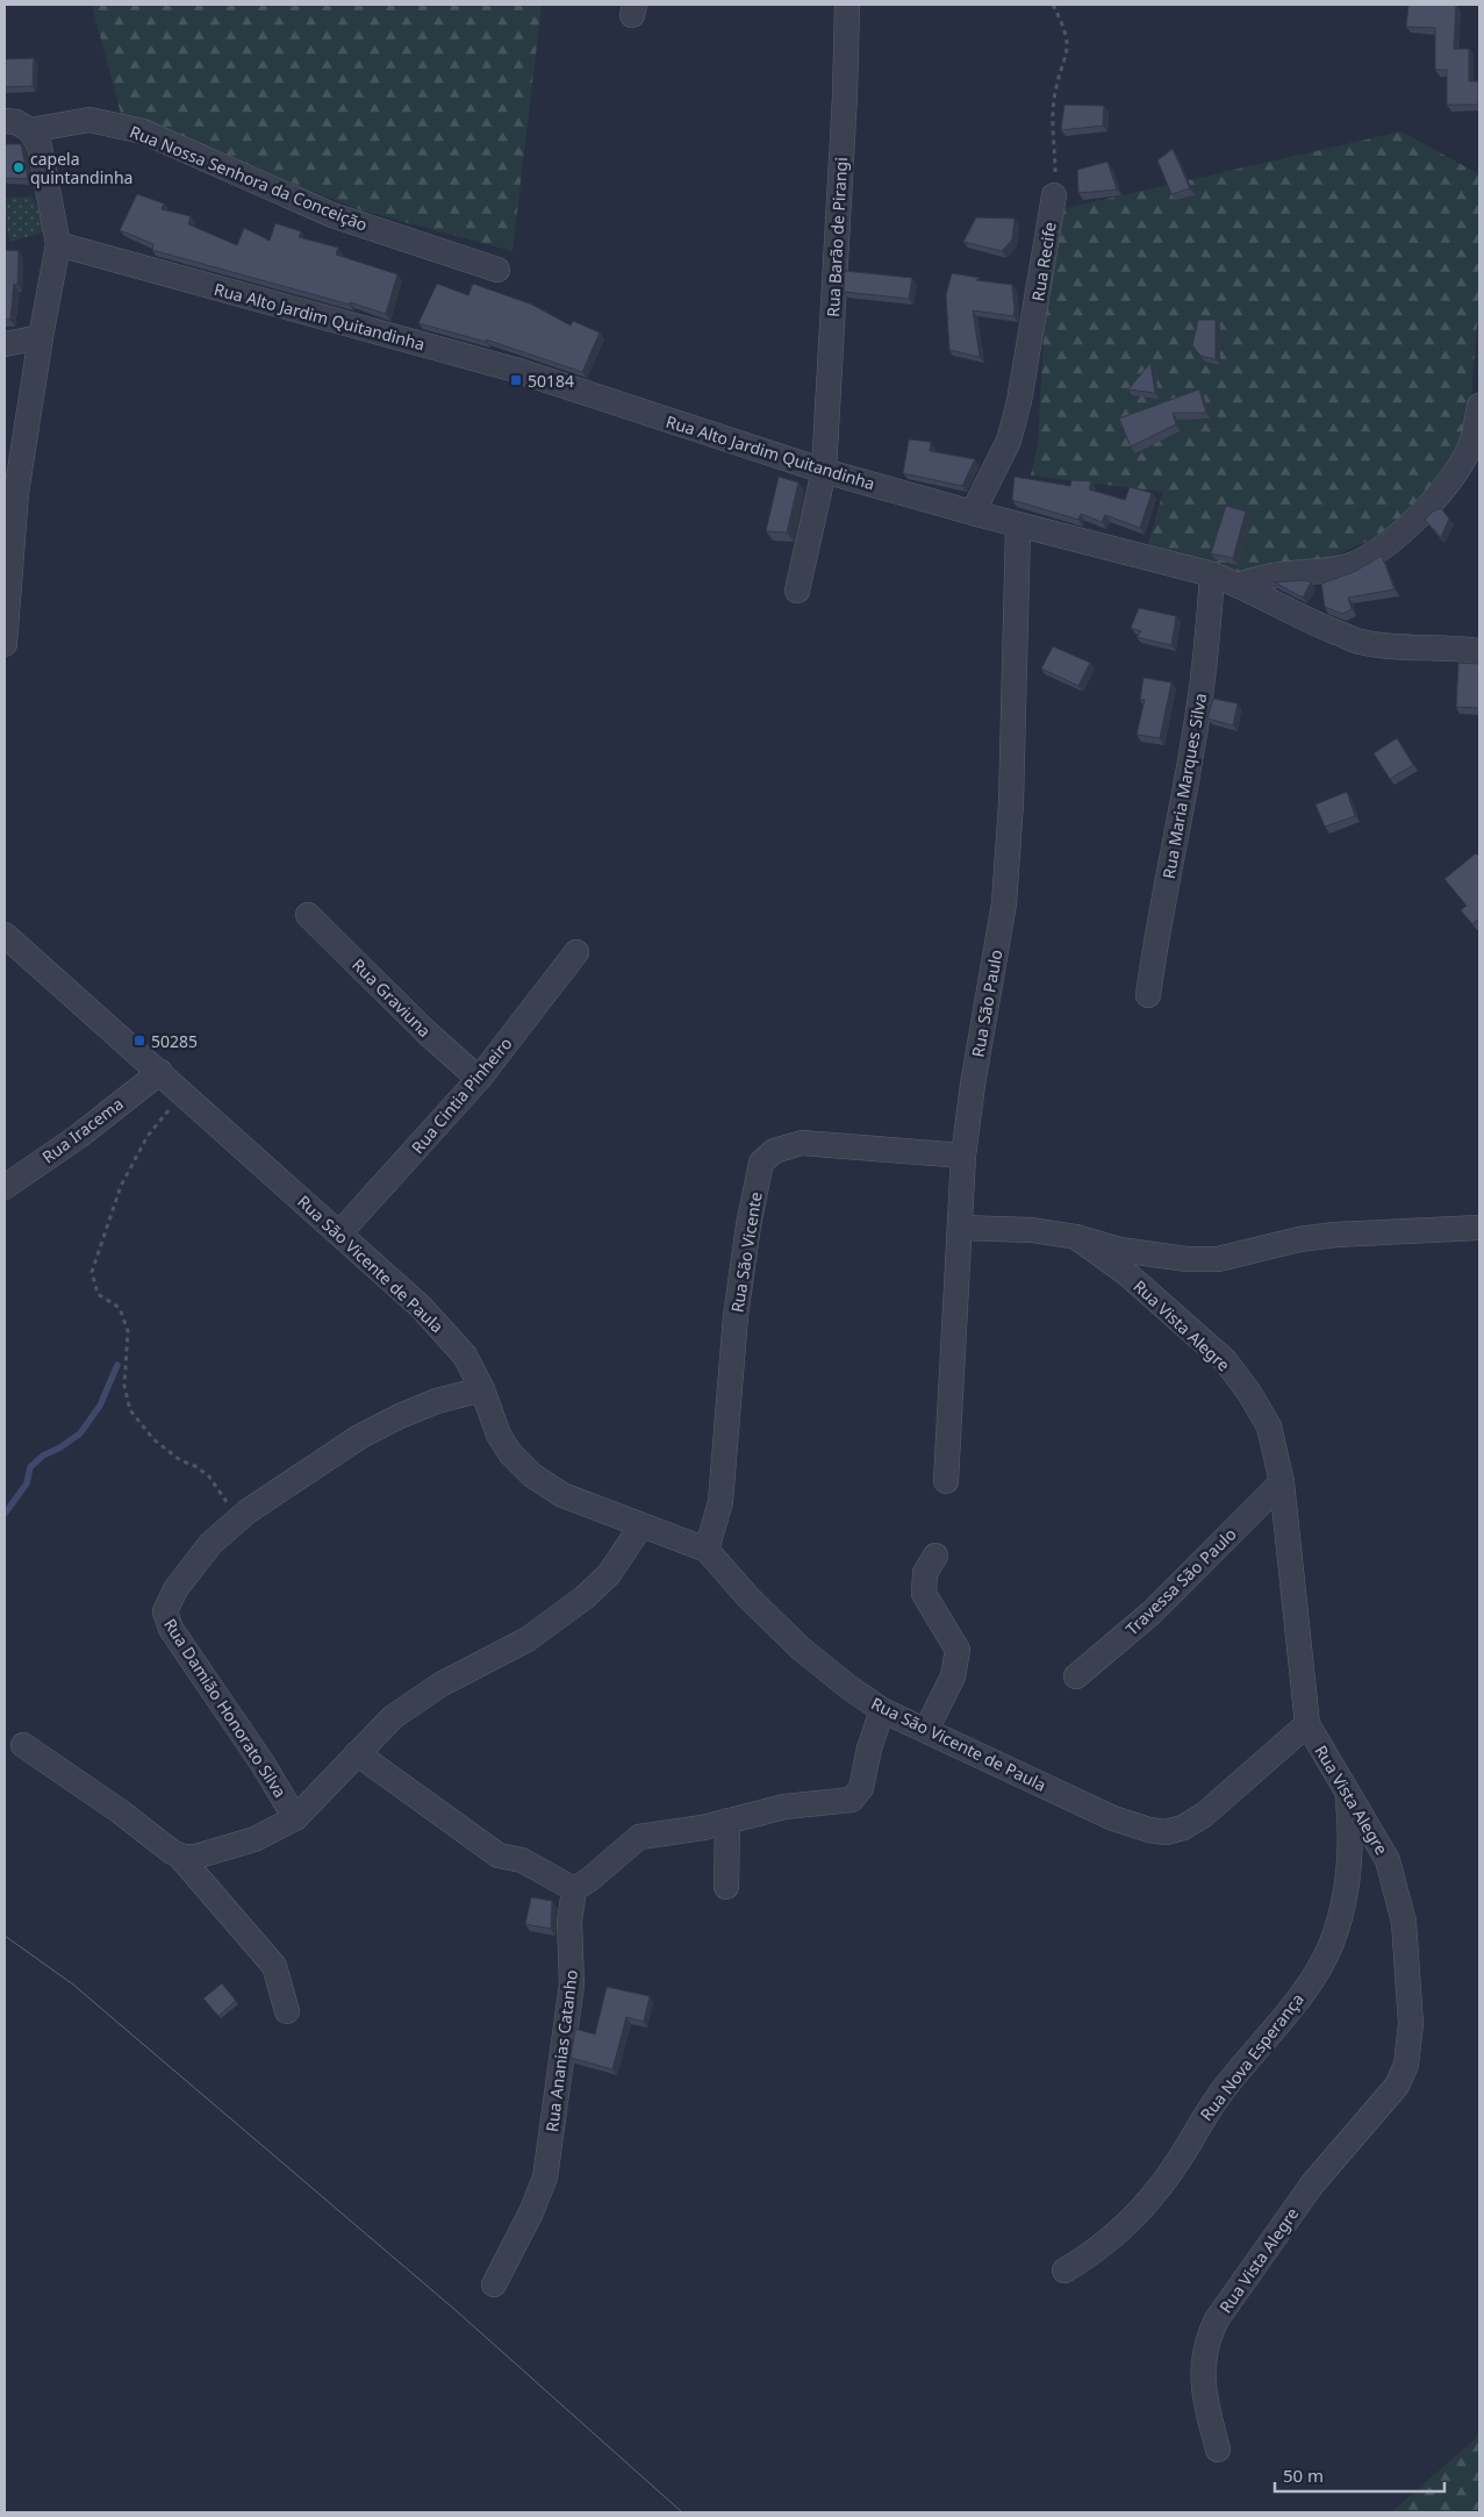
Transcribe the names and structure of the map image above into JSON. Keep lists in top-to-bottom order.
{
  "streets": {
    "street": [
      "Rua Nossa Senhora da Conceição",
      "Rua Barão de Pirangi",
      "Rua Recife",
      "Rua Alto Jardim Quitandinha",
      "Rua Maria Marques Silva",
      "Rua Graviuna",
      "Rua São Paulo",
      "Rua Cintia Pinheiro",
      "Rua Iracema",
      "Rua São Vicente",
      "Rua São Vicente de Paula",
      "Rua Vista Alegre",
      "Travessa São Paulo",
      "Rua Damião Honorato Silva",
      "Rua Ananias Catanho",
      "Rua Nova Esperança"
    ]
  },
  "crossings": [
    ["Rua Barão de Pirangi", "Rua Alto Jardim Quitandinha"],
    ["Rua Recife", "Rua Alto Jardim Quitandinha"],
    ["Rua Alto Jardim Quitandinha", "Rua Maria Marques Silva"],
    ["Rua Alto Jardim Quitandinha", "Rua São Paulo"],
    ["Rua Graviuna", "Rua Cintia Pinheiro"],
    ["Rua São Paulo", "Rua São Vicente"],
    ["Rua Cintia Pinheiro", "Rua São Vicente de Paula"],
    ["Rua Iracema", "Rua São Vicente de Paula"],
    ["Rua São Vicente", "Rua São Vicente de Paula"],
    ["Rua São Vicente de Paula", "Rua Vista Alegre"],
    ["Rua São Vicente de Paula", "Rua Damião Honorato Silva"],
    ["Rua Vista Alegre", "Travessa São Paulo"],
    ["Rua Vista Alegre", "Rua Nova Esperança"]
  ],
  "places": {
    "other": ["capela quintandinha"],
    "transit": ["50184", "50285"]
  },
  "scale_bar": "50 m"
}
